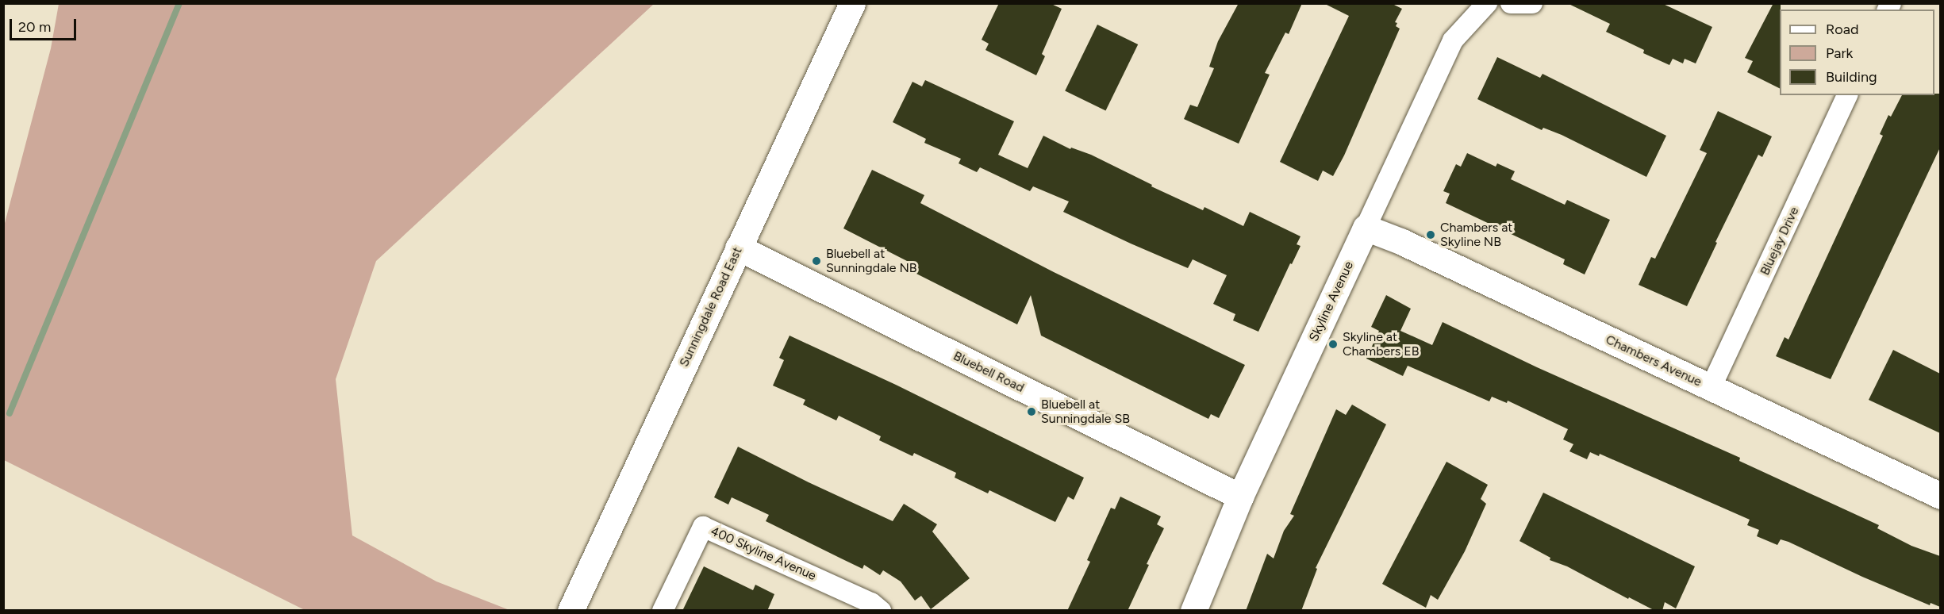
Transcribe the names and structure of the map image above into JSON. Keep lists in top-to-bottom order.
{
  "streets": {
    "street": [
      "Bluejay Drive",
      "Skyline Avenue",
      "Sunningdale Road East",
      "Chambers Avenue",
      "Bluebell Road",
      "400 Skyline Avenue"
    ]
  },
  "crossings": [
    ["Bluejay Drive", "Chambers Avenue"],
    ["Skyline Avenue", "Chambers Avenue"],
    ["Skyline Avenue", "Bluebell Road"],
    ["Sunningdale Road East", "Bluebell Road"]
  ],
  "places": [
    "Chambers at Skyline NB",
    "Bluebell at Sunningdale NB",
    "Skyline at Chambers EB",
    "Bluebell at Sunningdale SB"
  ],
  "legend": ["Road", "Park", "Building"],
  "scale_bar": "20 m"
}
